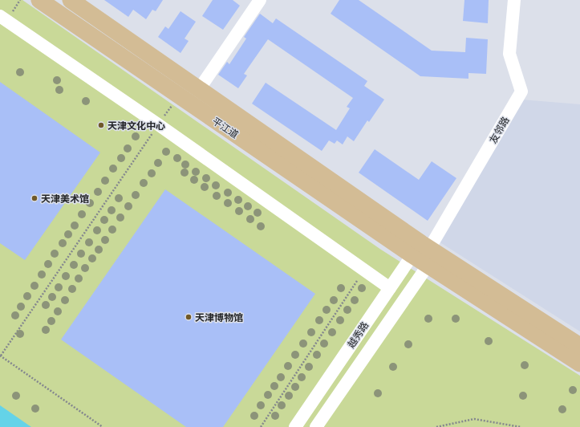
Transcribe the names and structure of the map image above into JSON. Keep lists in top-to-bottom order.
{
  "streets": {
    "main road": ["平江道"],
    "street": ["友邻路", "越秀路"]
  },
  "crossings": [
    ["平江道", "友邻路"],
    ["平江道", "越秀路"],
    ["友邻路", "越秀路"]
  ],
  "places": ["天津文化中心", "天津美术馆", "天津博物馆"]
}
